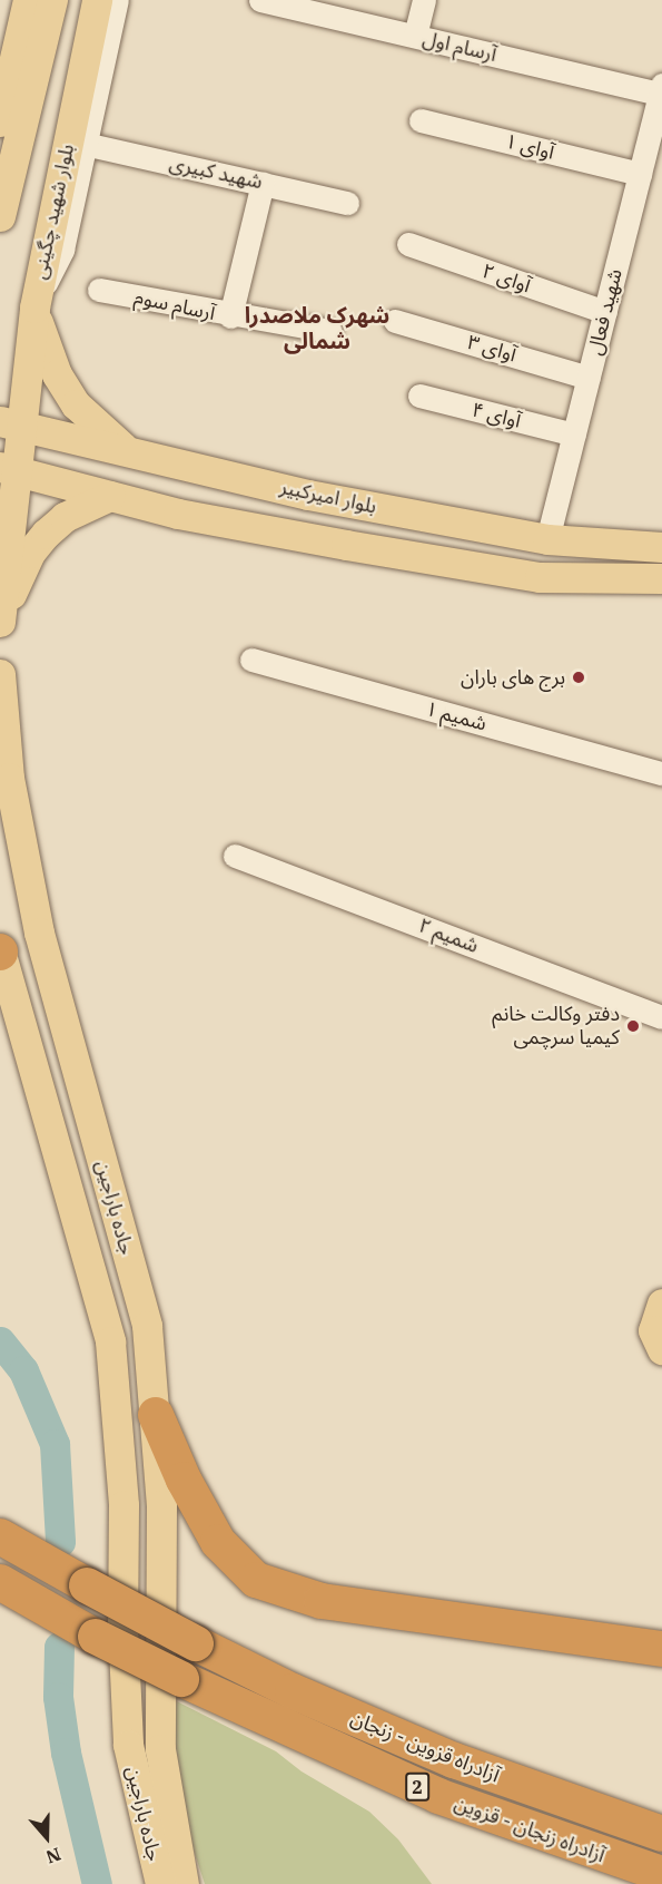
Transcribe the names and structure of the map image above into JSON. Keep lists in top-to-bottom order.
{
  "streets": {
    "highway": ["آزادراه قزوین - زنجان", "2", "آزادراه زنجان - قزوین"],
    "main road": ["بلوار شهید چگینی", "بلوار امیرکبیر", "جاده باراجین"],
    "street": [
      "آرسام اول",
      "آوای ۱",
      "شهید کبیری",
      "آوای ۲",
      "آرسام سوم",
      "شهید فعال",
      "آوای ۳",
      "آوای ۴",
      "شمیم ۱",
      "شمیم ۲"
    ]
  },
  "crossings": [
    ["آرسام اول", "شهید فعال"],
    ["آوای ۱", "شهید فعال"],
    ["بلوار شهید چگینی", "بلوار امیرکبیر"],
    ["آوای ۲", "شهید فعال"],
    ["شهید فعال", "آوای ۳"],
    ["شهید فعال", "آوای ۴"],
    ["شهید فعال", "بلوار امیرکبیر"]
  ],
  "districts": ["شهرک ملاصدرا شمالی"],
  "places": ["برج های باران", "دفتر وکالت خانم کیمیا سرچمی"],
  "north": "bottom"
}
